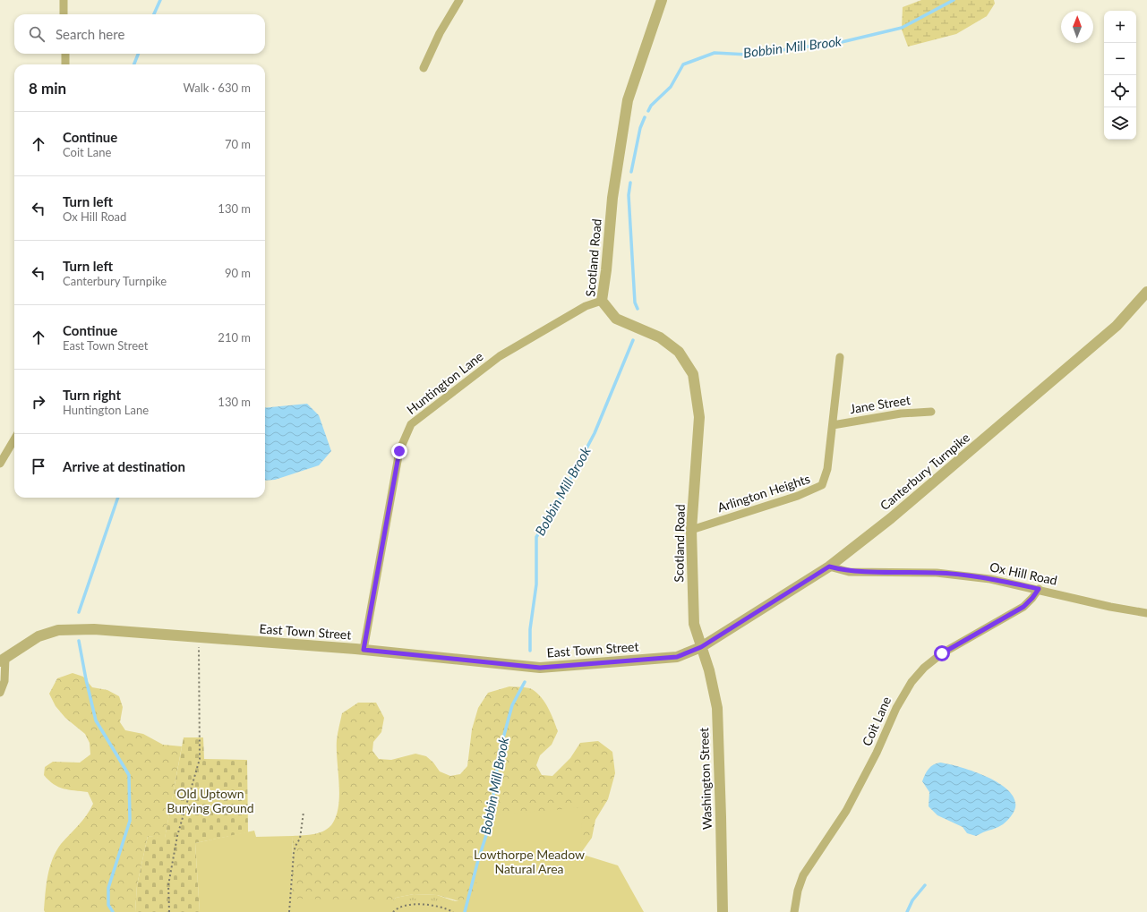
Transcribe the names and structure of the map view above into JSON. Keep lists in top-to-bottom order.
{
  "streets": {
    "street": [
      "Scotland Road",
      "Huntington Lane",
      "Jane Street",
      "Canterbury Turnpike",
      "Arlington Heights",
      "Ox Hill Road",
      "East Town Street",
      "Coit Lane",
      "Washington Street"
    ]
  },
  "crossings": [
    ["Scotland Road", "Huntington Lane"],
    ["Scotland Road", "Canterbury Turnpike"],
    ["Scotland Road", "Arlington Heights"],
    ["Scotland Road", "East Town Street"],
    ["Scotland Road", "Washington Street"],
    ["Huntington Lane", "East Town Street"],
    ["Jane Street", "Arlington Heights"],
    ["Canterbury Turnpike", "Ox Hill Road"],
    ["Canterbury Turnpike", "East Town Street"],
    ["Canterbury Turnpike", "Washington Street"],
    ["Ox Hill Road", "Coit Lane"],
    ["East Town Street", "Washington Street"]
  ],
  "water": ["Bobbin Mill Brook"],
  "parks": ["Old Uptown Burying Ground", "Lowthorpe Meadow Natural Area"],
  "north": "top",
  "page": {
    "map_buttons": ["+", "−"],
    "search": "Search here",
    "heading": ["8 min", "Walk · 630 m"],
    "list": [
      ["Continue", "Coit Lane", "70 m"],
      ["Turn left", "Ox Hill Road", "130 m"],
      ["Turn left", "Canterbury Turnpike", "90 m"],
      ["Continue", "East Town Street", "210 m"],
      ["Turn right", "Huntington Lane", "130 m"],
      "Arrive at destination"
    ]
  }
}
